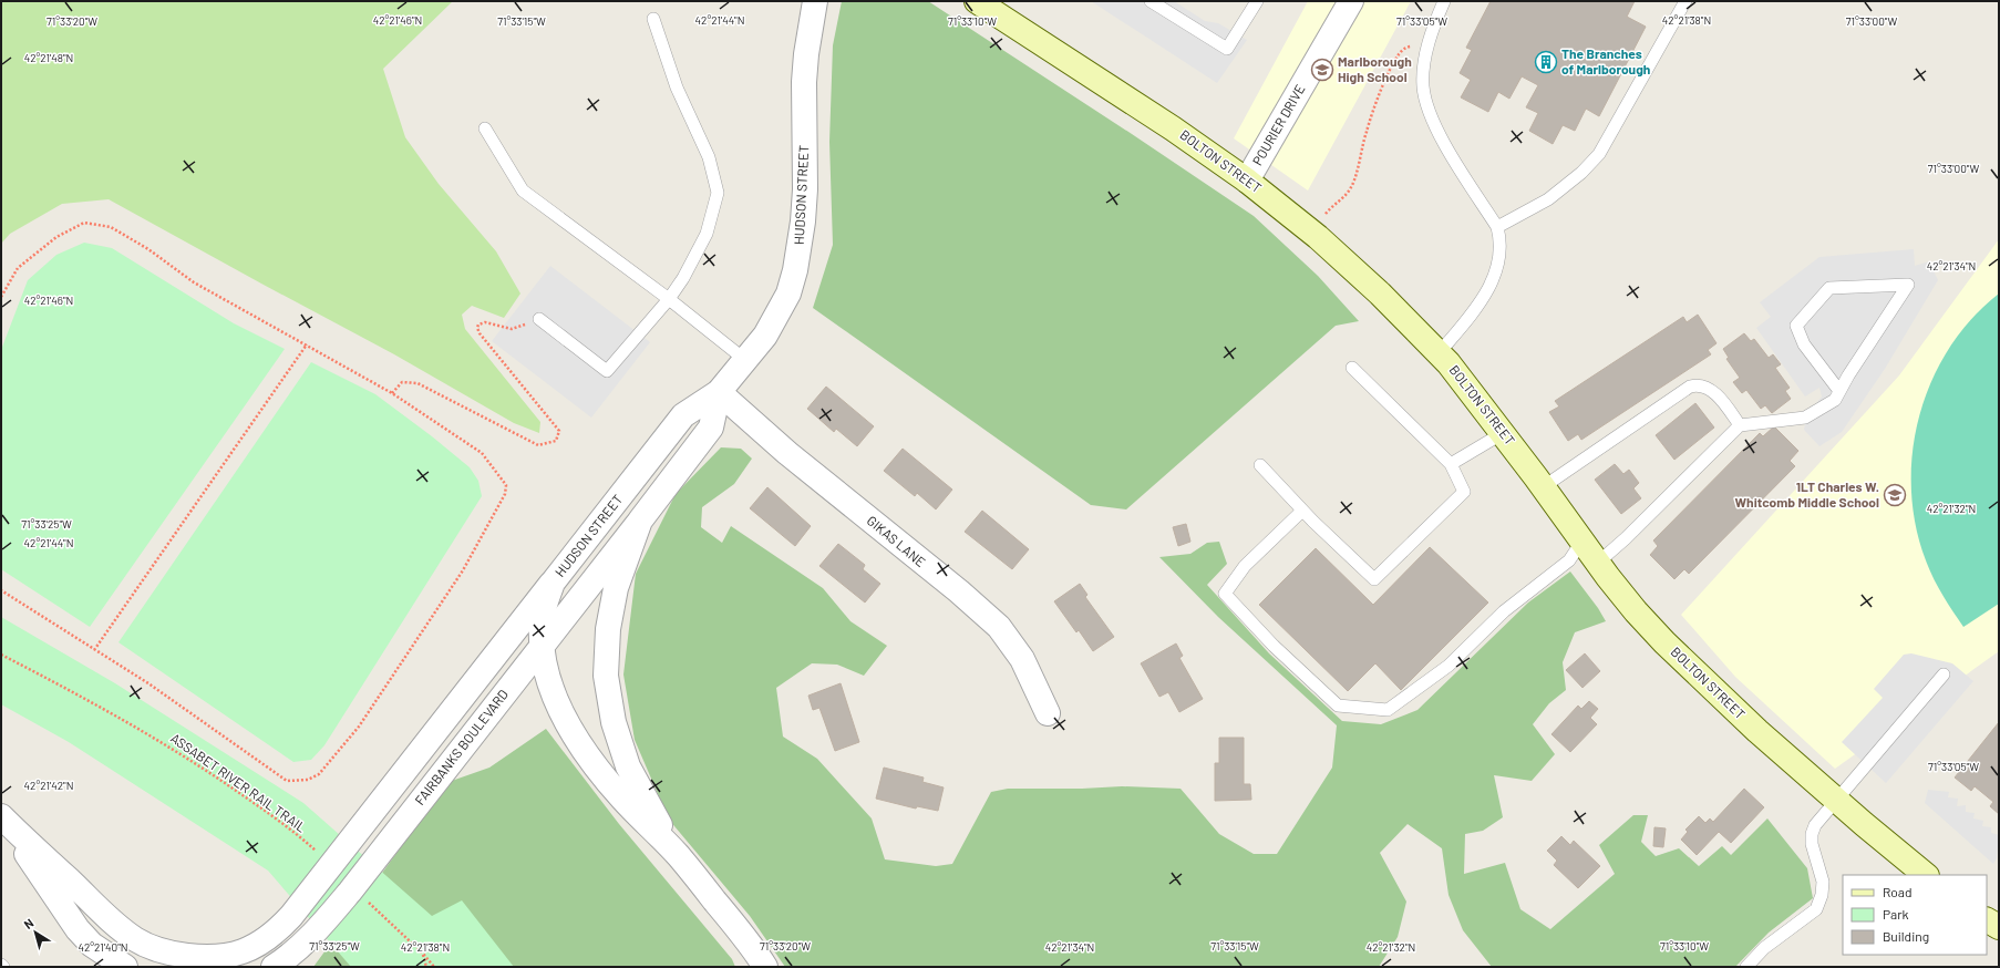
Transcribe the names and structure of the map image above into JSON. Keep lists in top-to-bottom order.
{
  "streets": {
    "main road": ["BOLTON STREET"],
    "street": [
      "POURIER DRIVE",
      "HUDSON STREET",
      "GIKAS LANE",
      "FAIRBANKS BOULEVARD"
    ],
    "path": ["ASSABET RIVER RAIL TRAIL"]
  },
  "crossings": [
    ["POURIER DRIVE", "BOLTON STREET"],
    ["HUDSON STREET", "GIKAS LANE"],
    ["HUDSON STREET", "FAIRBANKS BOULEVARD"]
  ],
  "places": {
    "building": ["The Branches of Marlborough"],
    "school or university": ["Marlborough High School", "1LT Charles W. Whitcomb Middle School"]
  },
  "legend": ["Road", "Park", "Building"],
  "north": "top left",
  "coordinates": [
    "42°21'46\"N",
    "42°21'44\"N",
    "42°21'38\"N",
    "71°33'20\"W",
    "71°33'15\"W",
    "71°33'10\"W",
    "71°33'05\"W",
    "71°33'00\"W",
    "42°21'48\"N",
    "42°21'34\"N",
    "42°21'32\"N",
    "71°33'25\"W",
    "42°21'42\"N",
    "42°21'40\"N"
  ]
}
